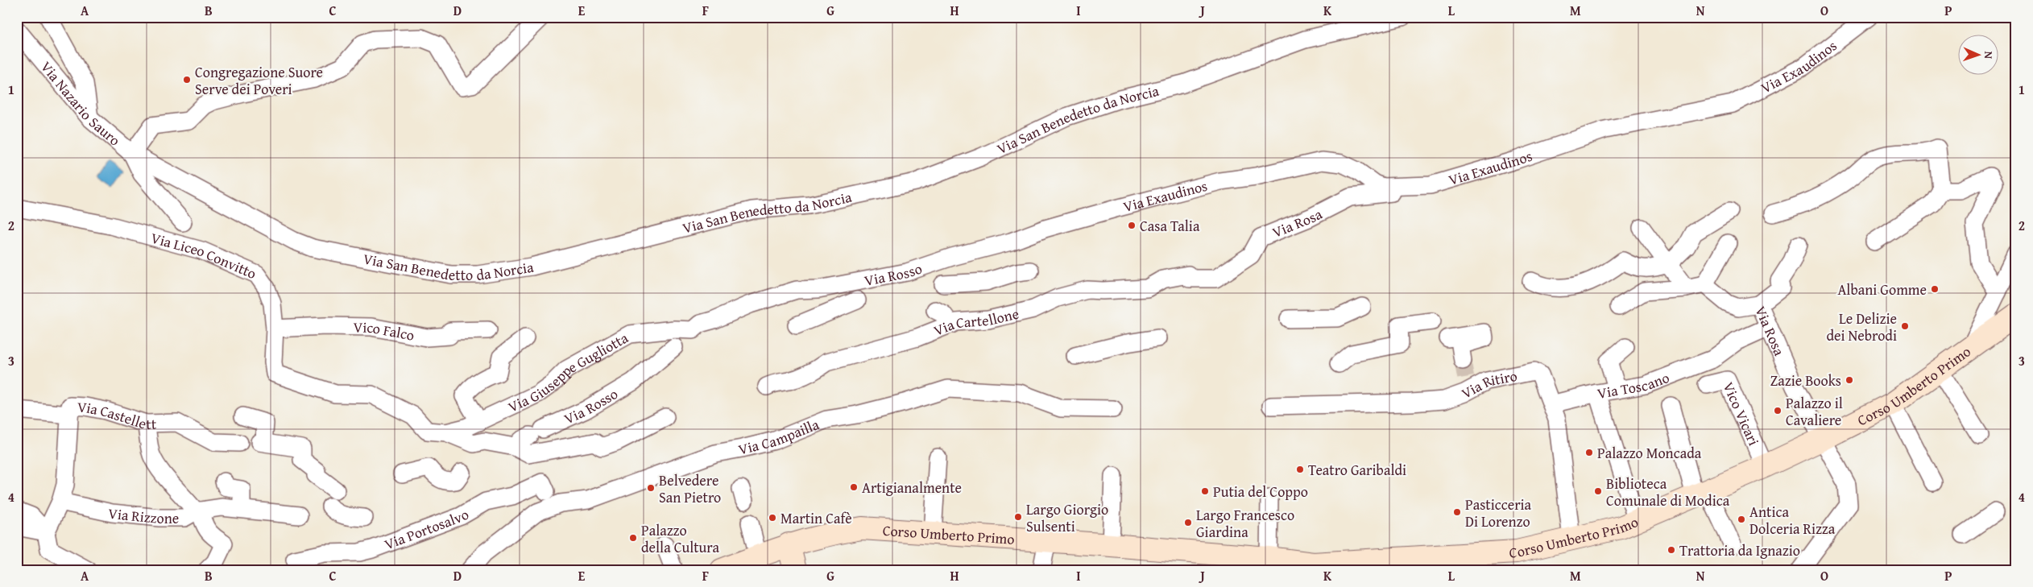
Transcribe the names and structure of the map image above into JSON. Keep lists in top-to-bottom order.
{
  "streets": {
    "street": [
      "Via Exaudinos",
      "Via Nazario Sauro",
      "Via San Benedetto da Norcia",
      "Via Rosa",
      "Via Liceo Convitto",
      "Via Rosso",
      "Via Cartellone",
      "Vico Falco",
      "Via Giuseppe Gugliotta",
      "Via Ritiro",
      "Corso Umberto Primo",
      "Via Toscano",
      "Via Castellett",
      "Vico Vicari",
      "Via Campailla",
      "Via Rizzone",
      "Via Portosalvo"
    ]
  },
  "crossings": [
    ["Via Exaudinos", "Via Rosa"],
    ["Via Exaudinos", "Via Rosso"],
    ["Via Nazario Sauro", "Via San Benedetto da Norcia"],
    ["Via Rosa", "Via Cartellone"],
    ["Via Rosa", "Corso Umberto Primo"],
    ["Via Rosa", "Via Toscano"],
    ["Via Liceo Convitto", "Via Rosso"],
    ["Via Liceo Convitto", "Vico Falco"],
    ["Via Liceo Convitto", "Via Giuseppe Gugliotta"],
    ["Via Rosso", "Via Giuseppe Gugliotta"],
    ["Via Ritiro", "Corso Umberto Primo"],
    ["Corso Umberto Primo", "Via Toscano"],
    ["Corso Umberto Primo", "Vico Vicari"],
    ["Via Castellett", "Via Rizzone"],
    ["Via Campailla", "Via Portosalvo"]
  ],
  "places": [
    "Congregazione Suore Serve dei Poveri",
    "Casa Talia",
    "Albani Gomme",
    "Le Delizie dei Nebrodi",
    "Zazie Books",
    "Palazzo il Cavaliere",
    "Palazzo Moncada",
    "Teatro Garibaldi",
    "Artigianalmente",
    "Belvedere San Pietro",
    "Putia del Coppo",
    "Biblioteca Comunale di Modica",
    "Pasticceria Di Lorenzo",
    "Largo Giorgio Sulsenti",
    "Martin Cafè",
    "Antica Dolceria Rizza",
    "Largo Francesco Giardina",
    "Palazzo della Cultura",
    "Trattoria da Ignazio"
  ],
  "north": "right",
  "grid": {
    "columns": [
      "A",
      "B",
      "C",
      "D",
      "E",
      "F",
      "G",
      "H",
      "I",
      "J",
      "K",
      "L",
      "M",
      "N",
      "O",
      "P"
    ],
    "rows": [
      "1",
      "2",
      "3",
      "4"
    ]
  }
}
